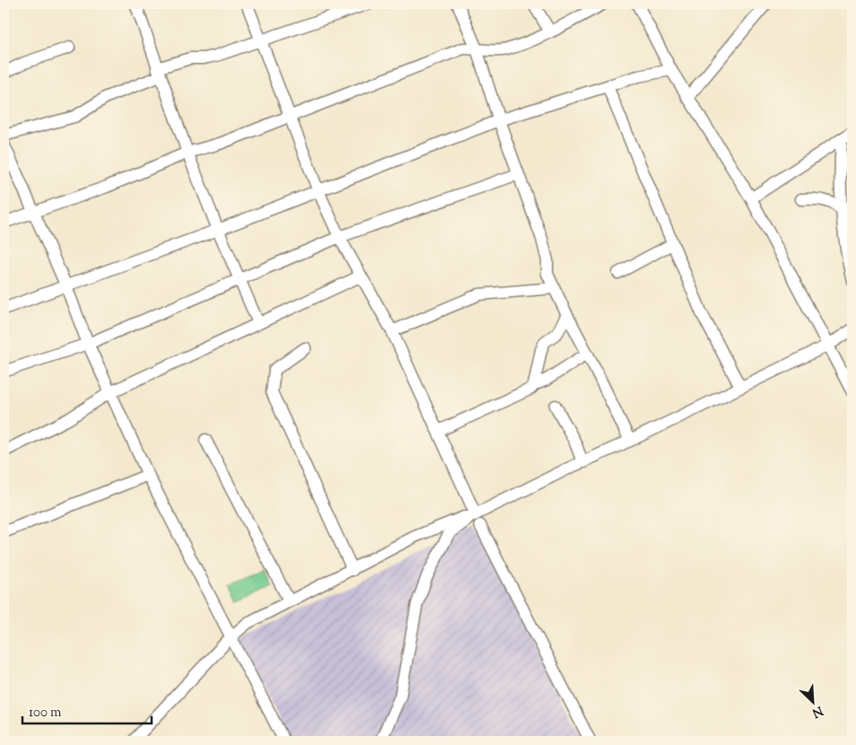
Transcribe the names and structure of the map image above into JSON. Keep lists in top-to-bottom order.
{
  "scale_bar": "100 m",
  "north": "bottom right"
}
